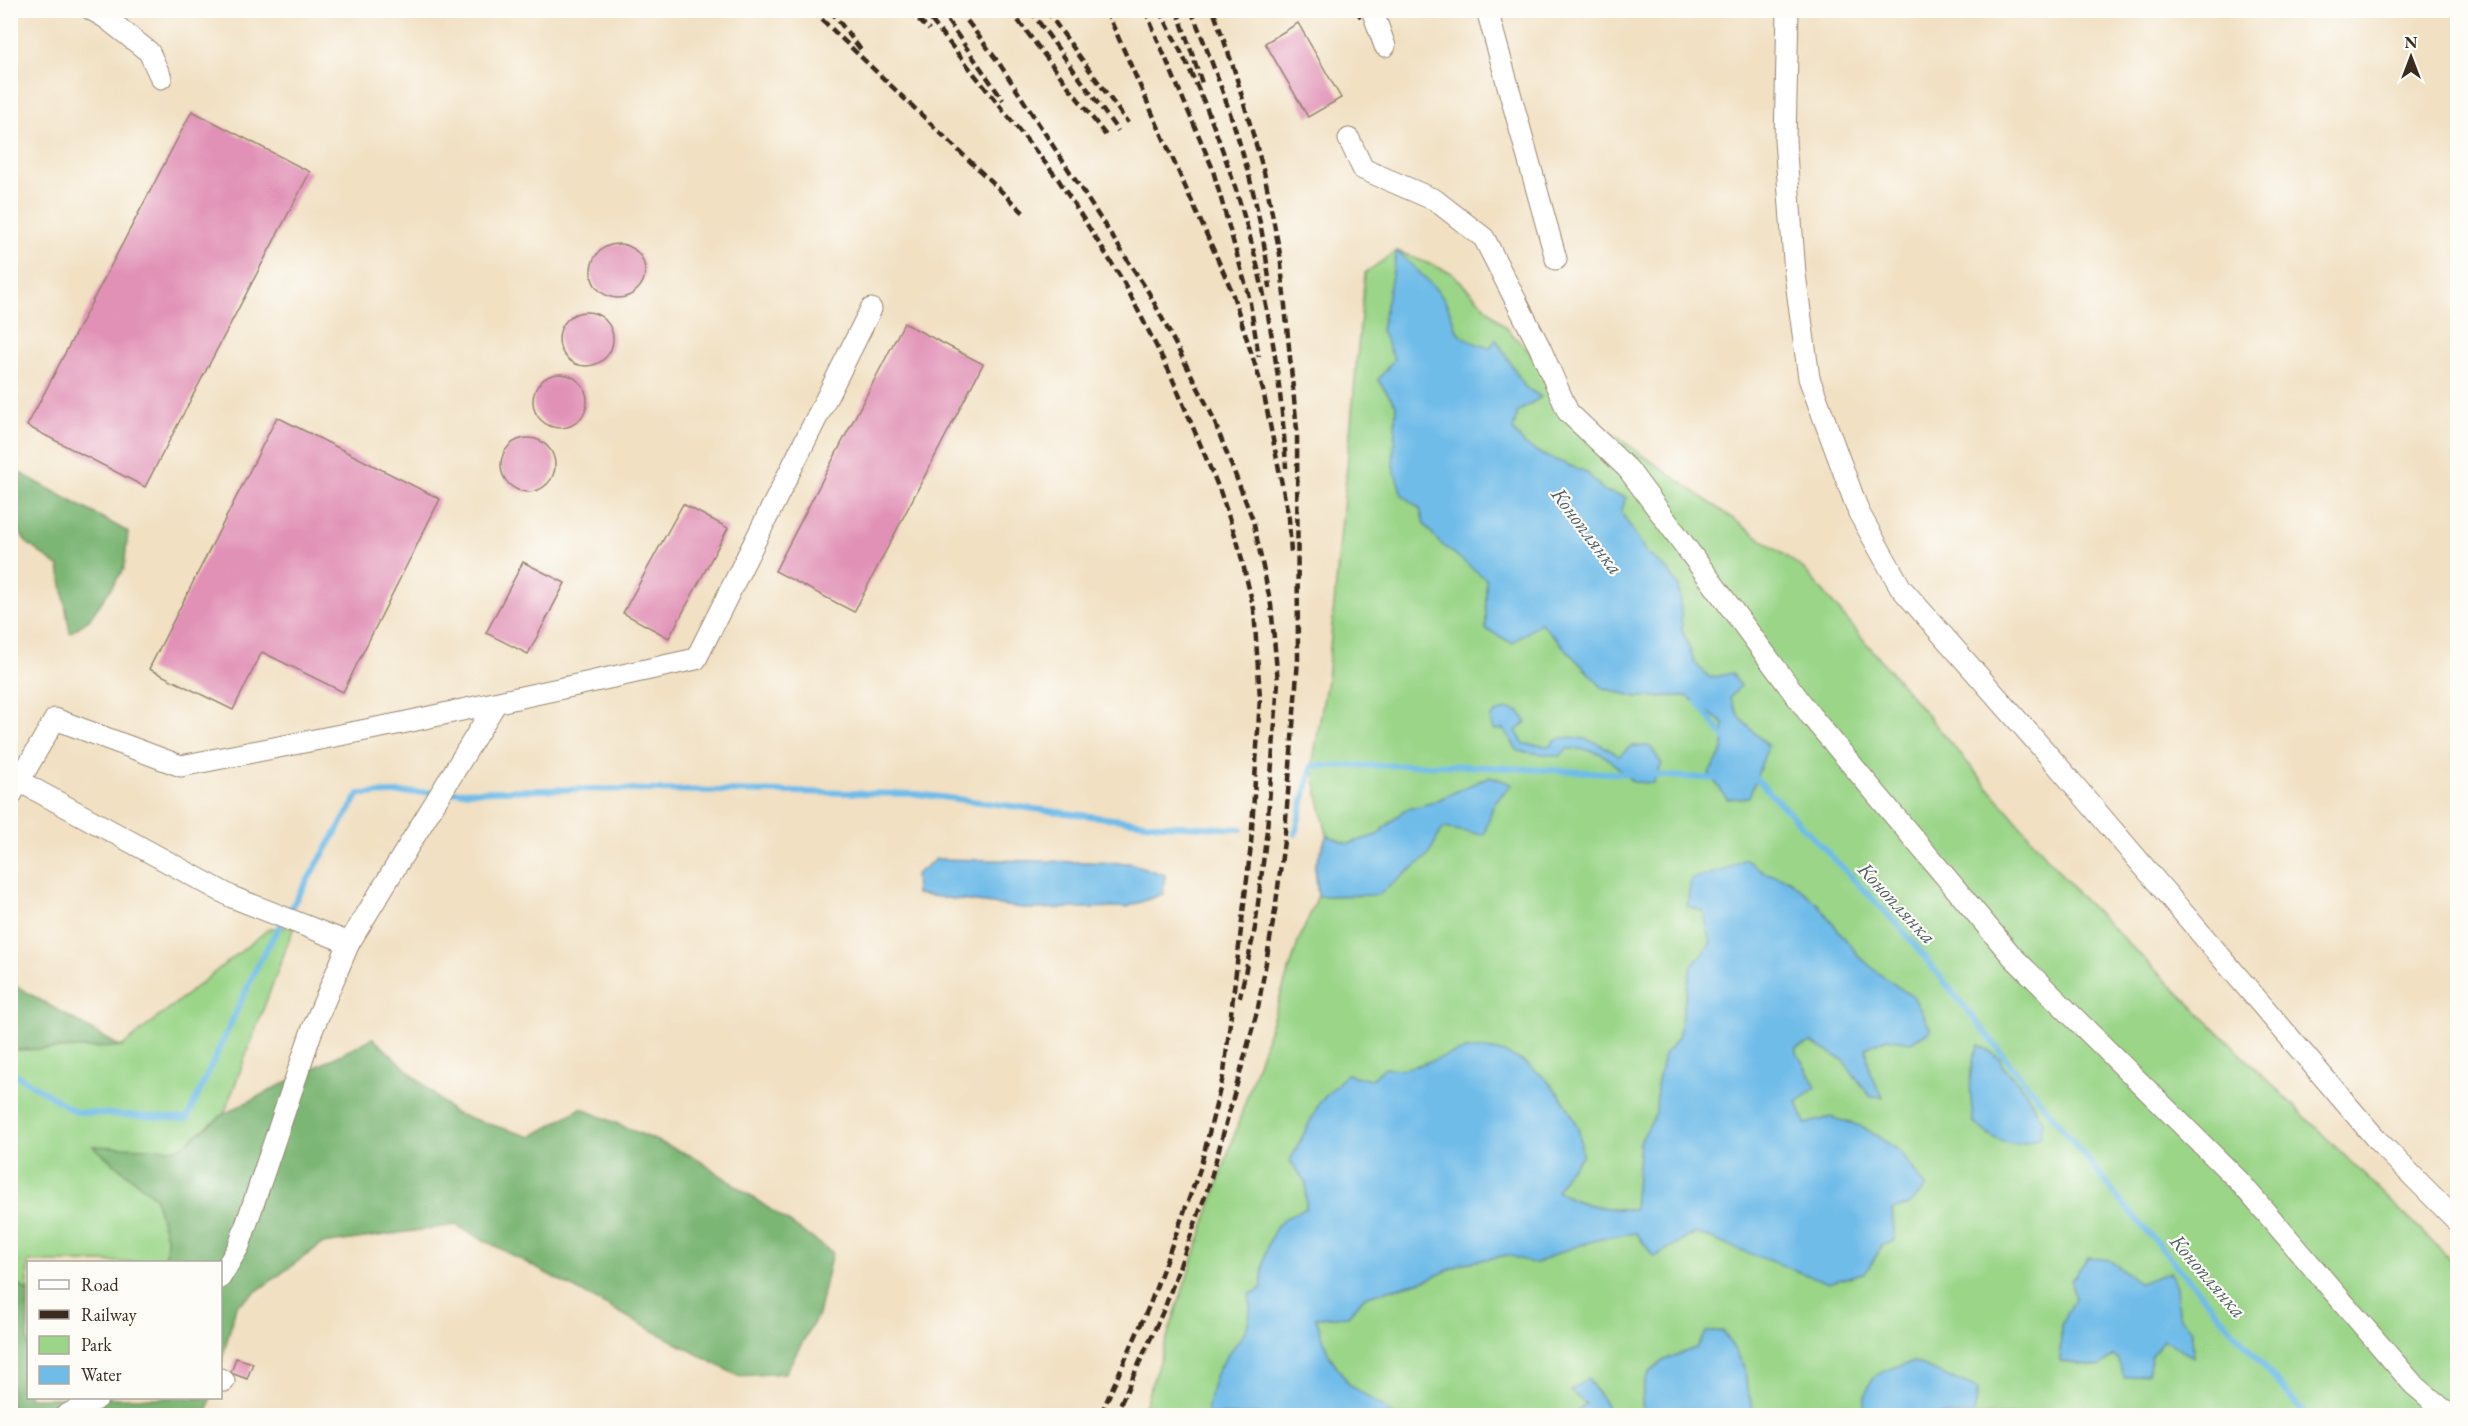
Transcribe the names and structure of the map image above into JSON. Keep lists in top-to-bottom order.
{
  "water": ["Коноплянка"],
  "legend": [
    "Road",
    "Railway",
    "Park",
    "Water"
  ],
  "north": "top"
}
